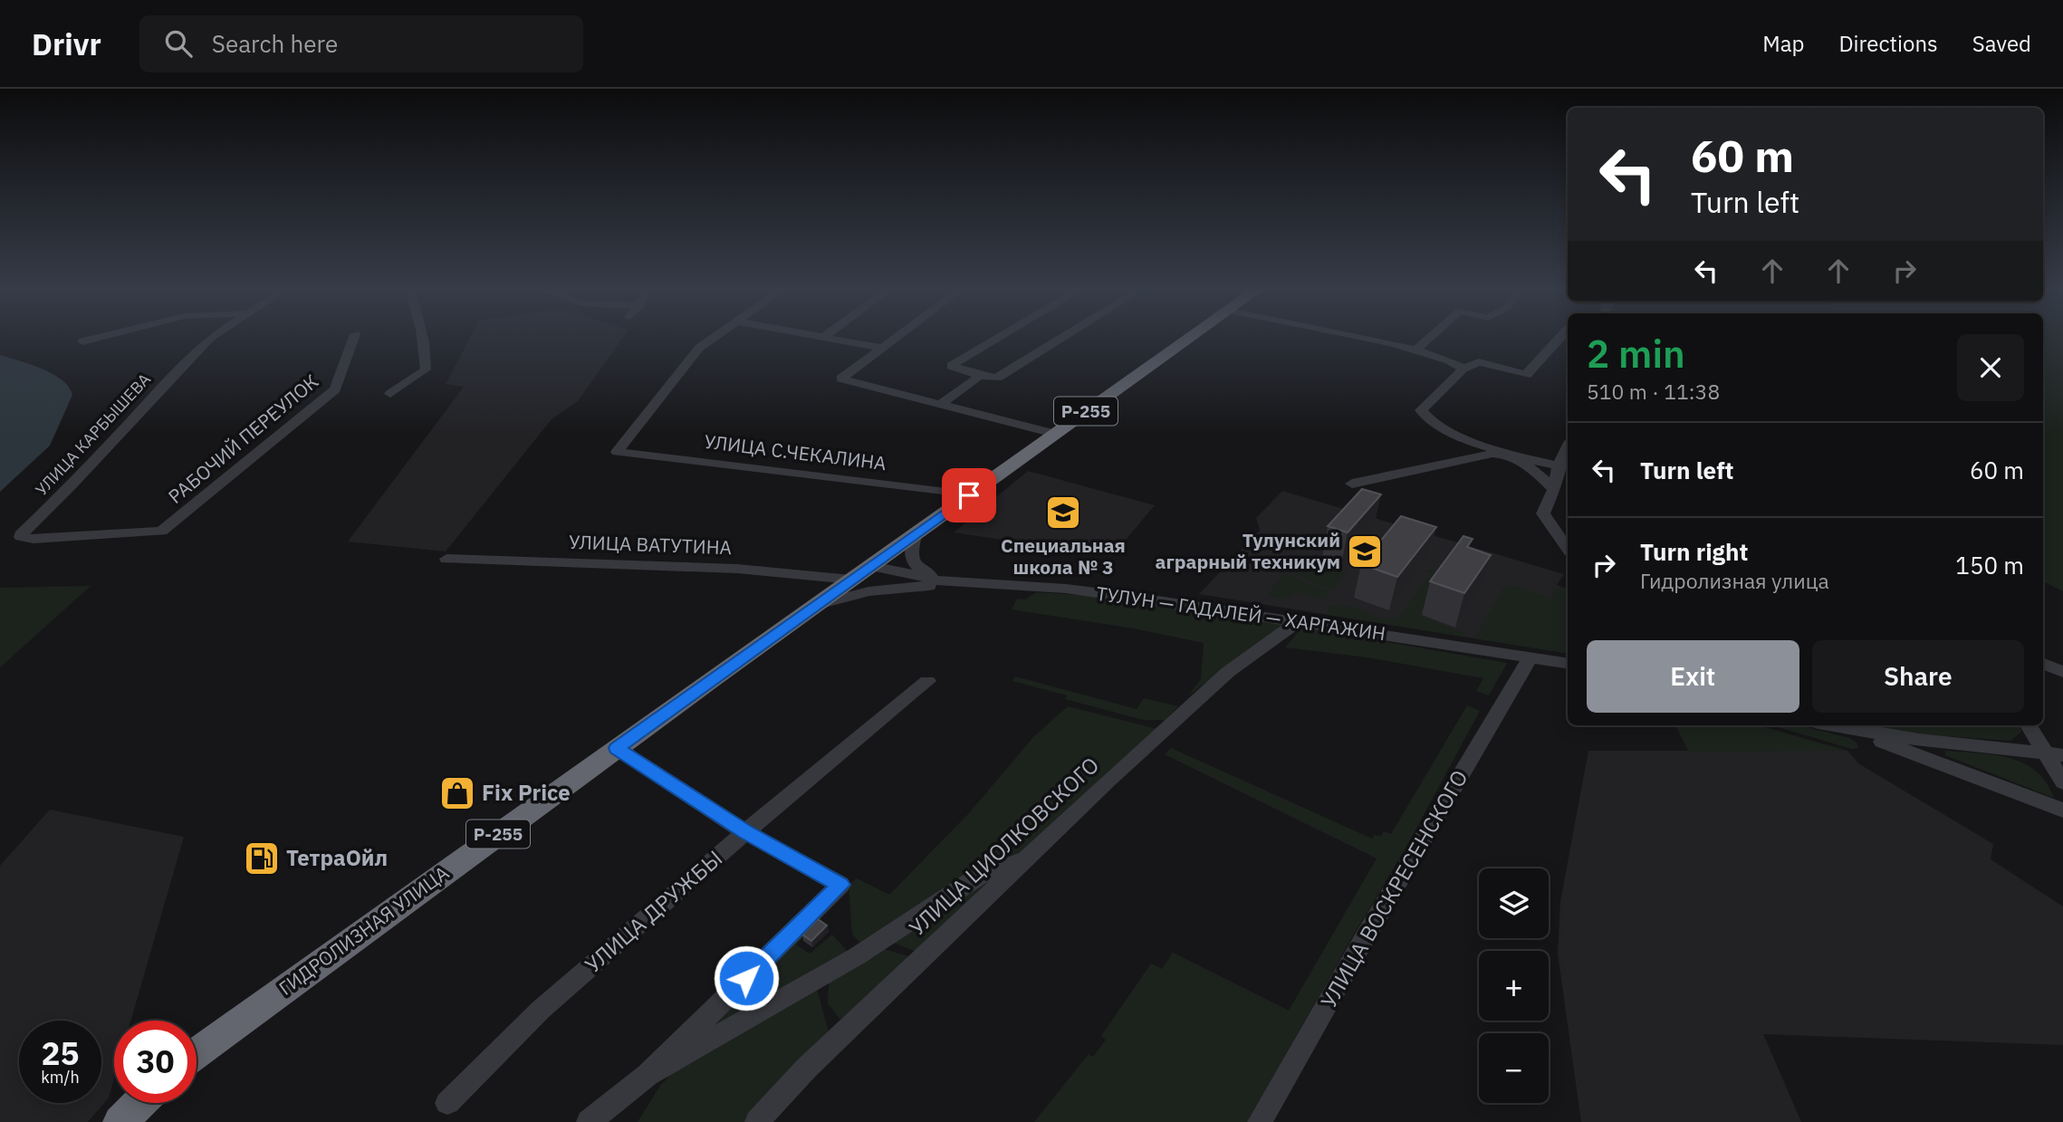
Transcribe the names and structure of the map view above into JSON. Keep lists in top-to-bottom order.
{
  "streets": {
    "highway": ["Р-255", "ГИДРОЛИЗНАЯ УЛИЦА"],
    "street": [
      "УЛИЦА КАРБЫШЕВА",
      "РАБОЧИЙ ПЕРЕУЛОК",
      "УЛИЦА С.ЧЕКАЛИНА",
      "УЛИЦА ВАТУТИНА",
      "ТУЛУН — ГАДАЛЕЙ — ХАРГАЖИН",
      "УЛИЦА ЦИОЛКОВСКОГО",
      "УЛИЦА ВОСКРЕСЕНСКОГО",
      "УЛИЦА ДРУЖБЫ"
    ]
  },
  "crossings": [
    ["УЛИЦА КАРБЫШЕВА", "РАБОЧИЙ ПЕРЕУЛОК"],
    ["УЛИЦА С.ЧЕКАЛИНА", "ГИДРОЛИЗНАЯ УЛИЦА"],
    ["УЛИЦА ВАТУТИНА", "ГИДРОЛИЗНАЯ УЛИЦА"],
    ["ТУЛУН — ГАДАЛЕЙ — ХАРГАЖИН", "УЛИЦА ЦИОЛКОВСКОГО"],
    ["ТУЛУН — ГАДАЛЕЙ — ХАРГАЖИН", "УЛИЦА ВОСКРЕСЕНСКОГО"],
    ["ТУЛУН — ГАДАЛЕЙ — ХАРГАЖИН", "ГИДРОЛИЗНАЯ УЛИЦА"]
  ],
  "places": {
    "school or university": ["Специальная школа № 3", "Тулунский аграрный техникум"],
    "shop": ["Fix Price"],
    "fuel station": ["ТетраОйл"]
  },
  "page": {
    "header": "Drivr",
    "search": "Search here",
    "nav": ["Map", "Directions", "Saved"],
    "turn": ["60 m", "Turn left"],
    "heading": ["2 min", "510 m · 11:38"],
    "list": [
      {
        "name": "Turn left",
        "value": "60 m"
      },
      {
        "name": "Turn right",
        "note": "Гидролизная улица",
        "value": "150 m"
      }
    ],
    "buttons": ["Exit", "Share"],
    "map_buttons": ["+", "−"],
    "speed": "25 km/h",
    "limit": "30"
  }
}
